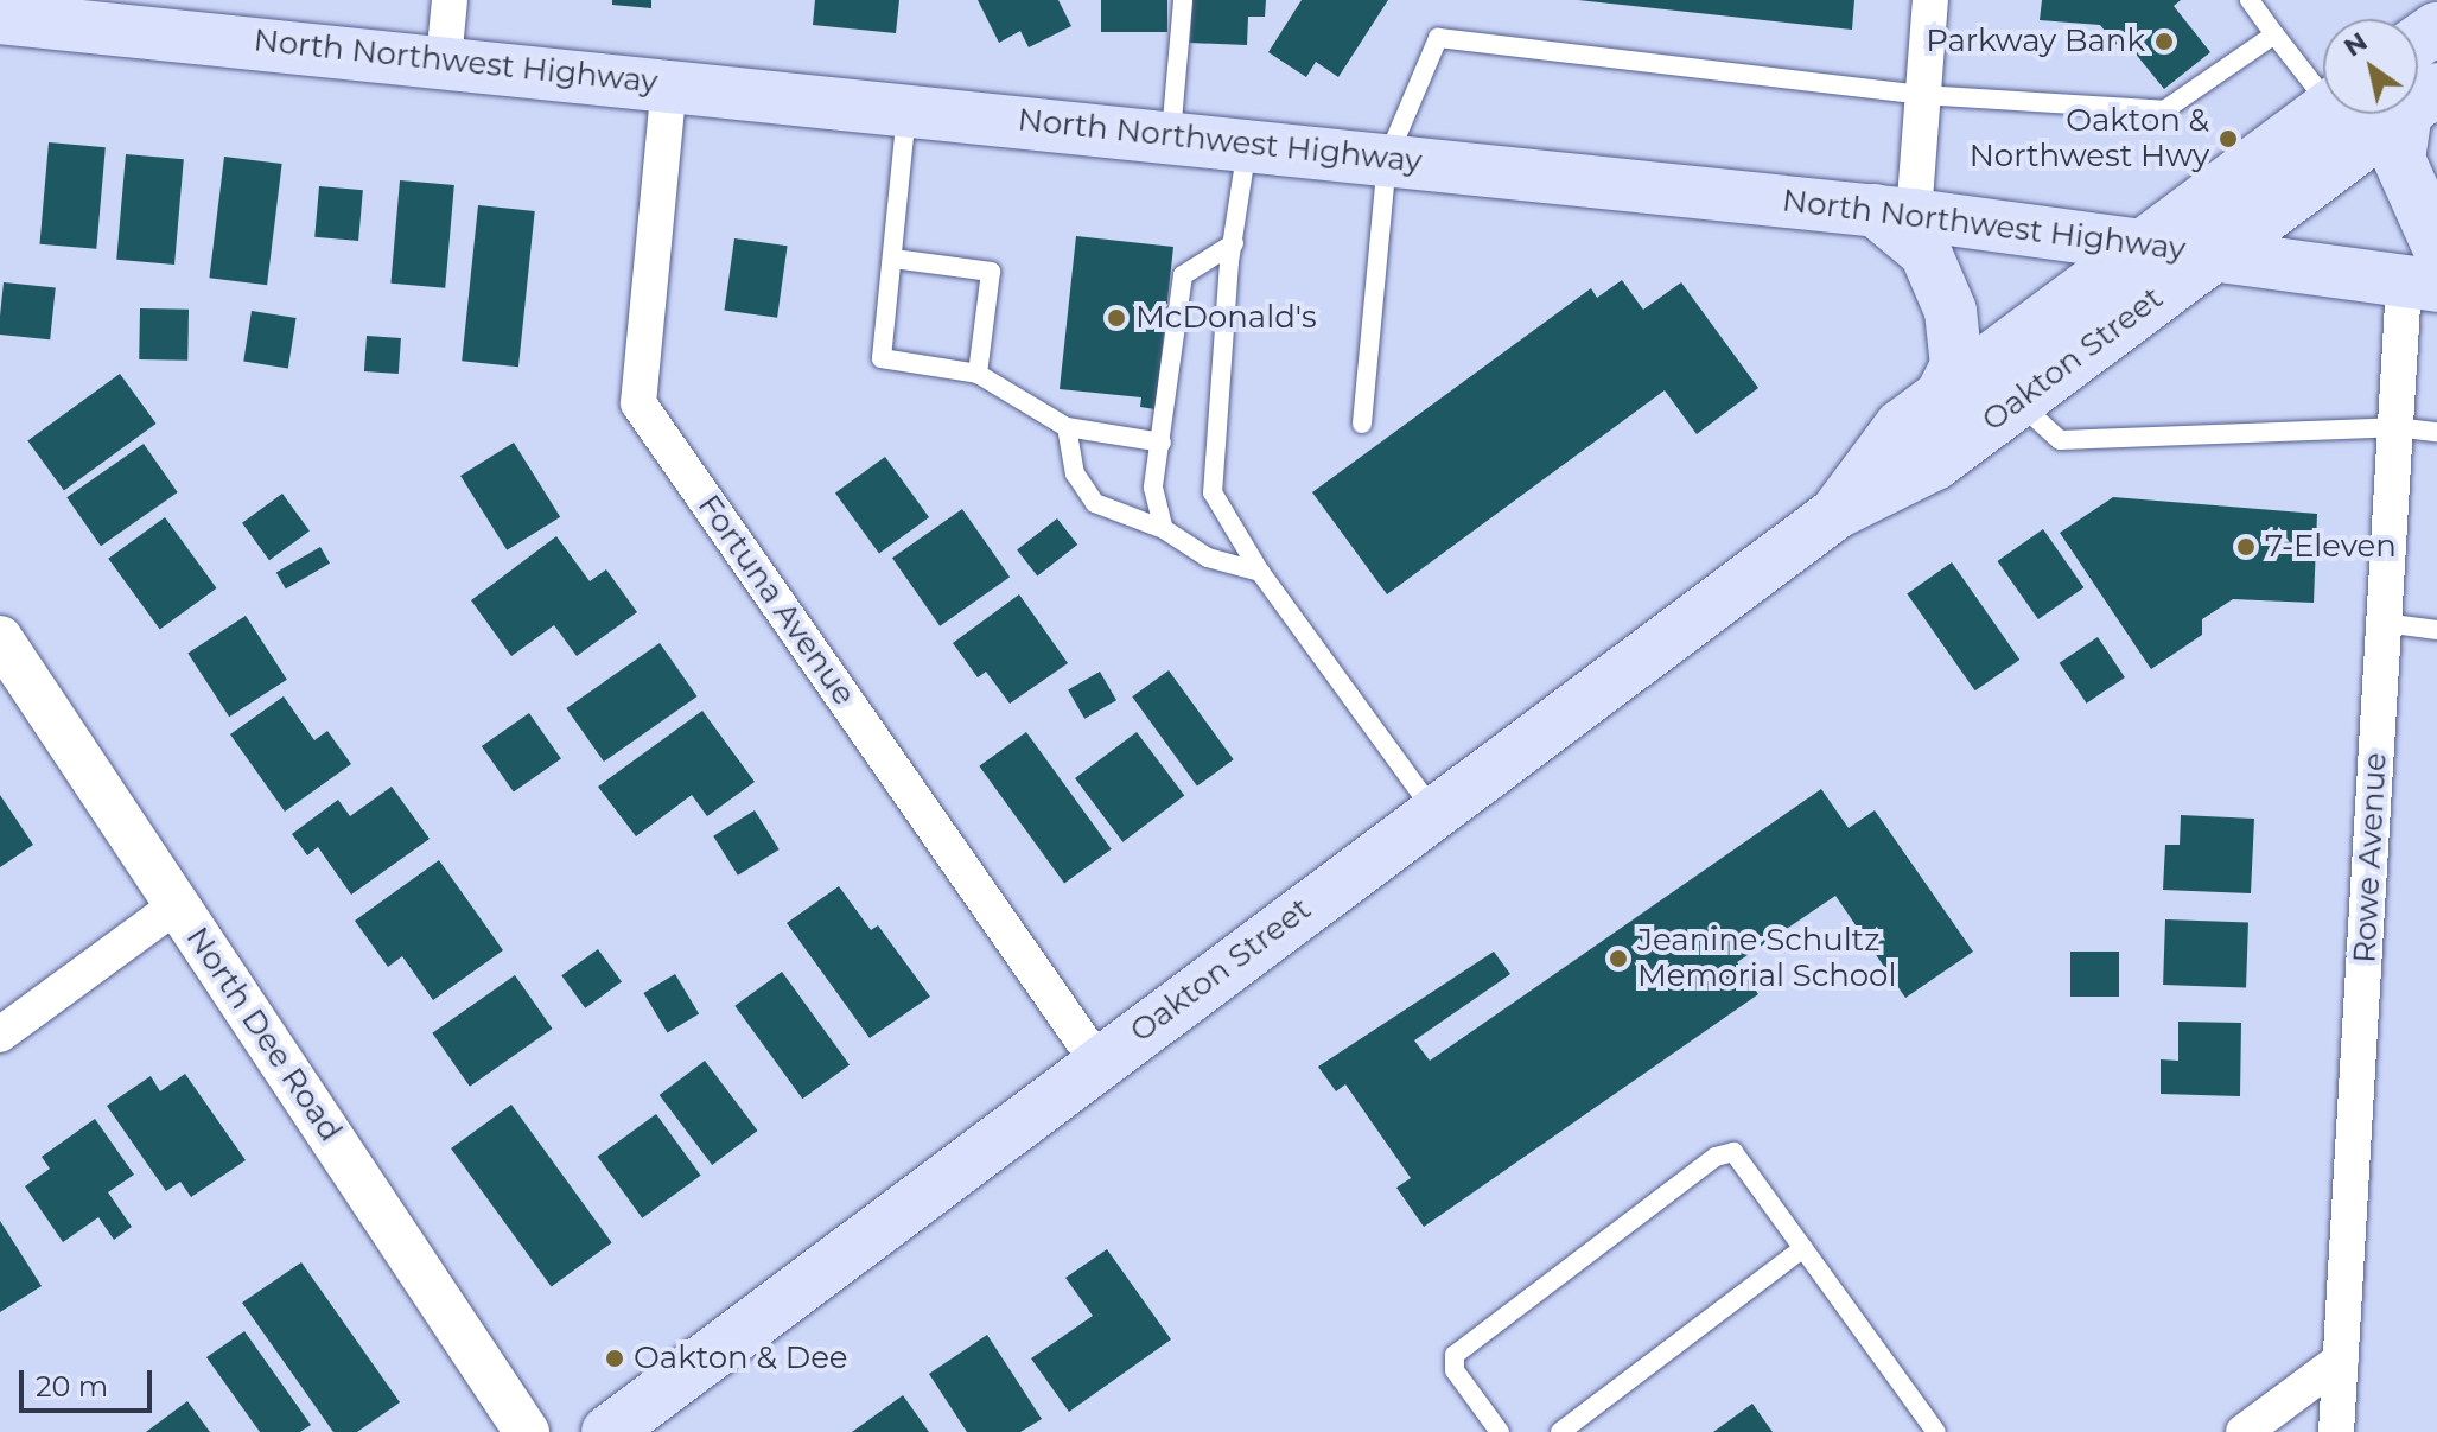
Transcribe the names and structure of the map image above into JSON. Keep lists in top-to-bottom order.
{
  "streets": {
    "main road": ["North Northwest Highway", "Oakton Street"],
    "street": ["Fortuna Avenue", "Rowe Avenue", "North Dee Road"]
  },
  "crossings": [
    ["North Northwest Highway", "Oakton Street"],
    ["North Northwest Highway", "Fortuna Avenue"],
    ["North Northwest Highway", "Rowe Avenue"],
    ["Oakton Street", "Fortuna Avenue"]
  ],
  "places": [
    "Parkway Bank",
    "Oakton & Northwest Hwy",
    "McDonald's",
    "7-Eleven",
    "Jeanine Schultz Memorial School",
    "Oakton & Dee"
  ],
  "scale_bar": "20 m",
  "north": "top left"
}
